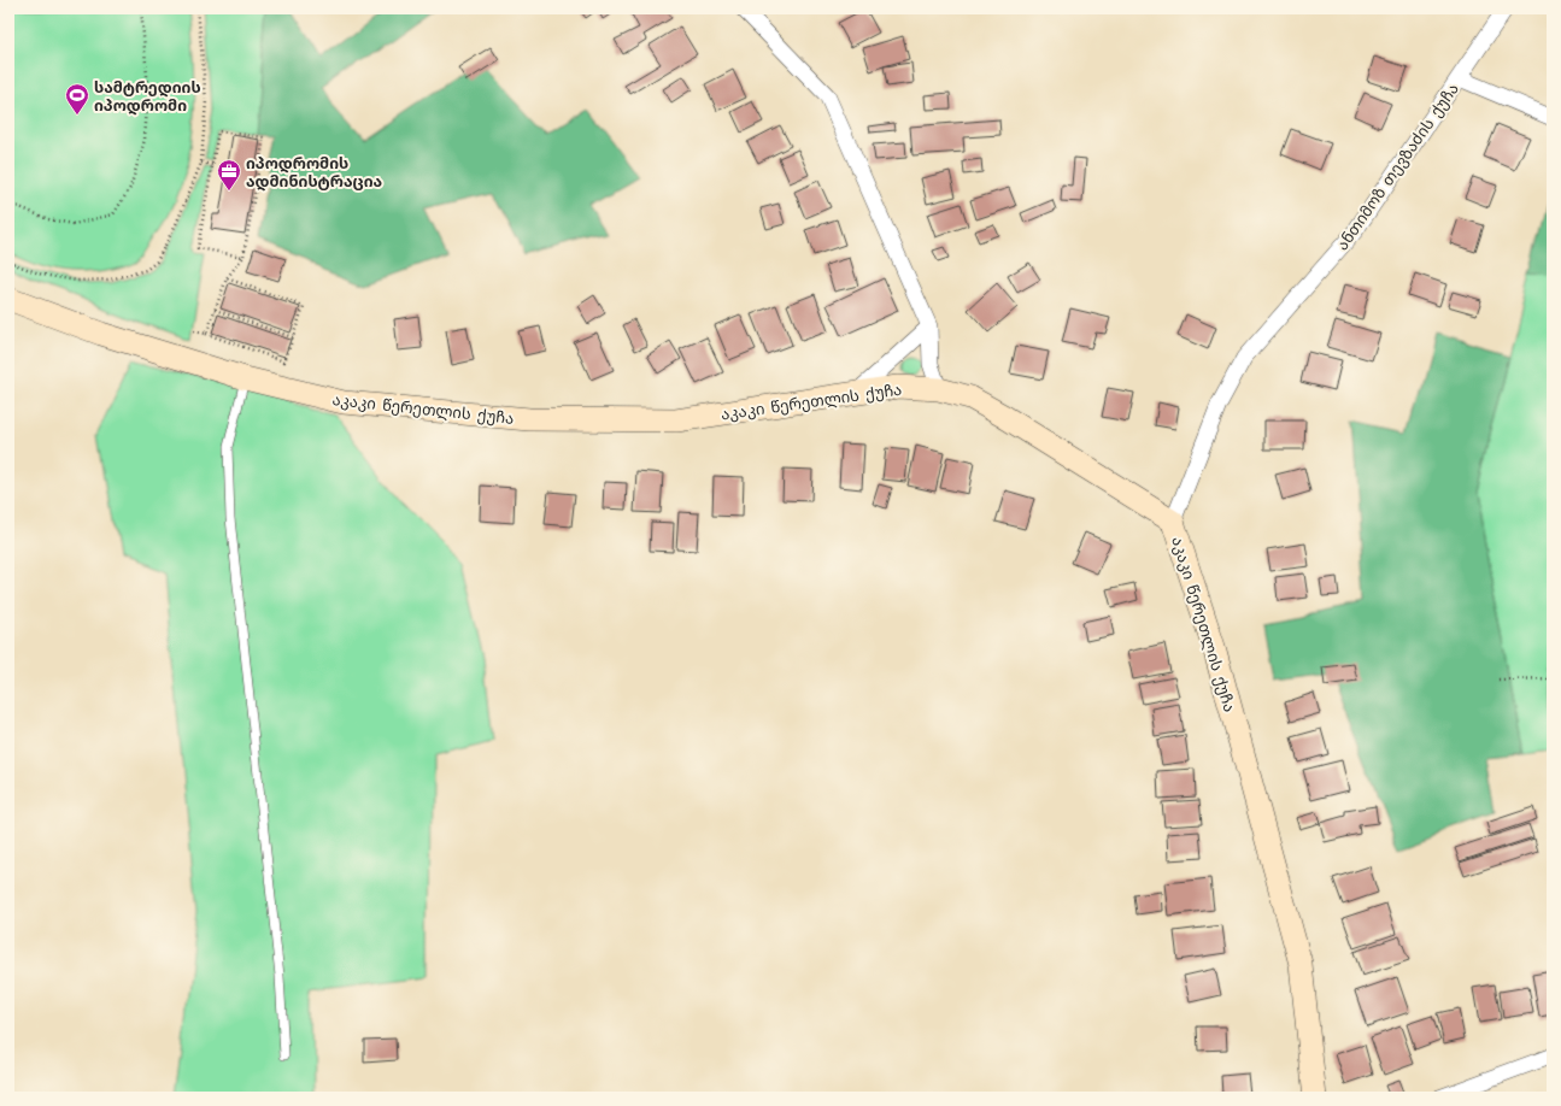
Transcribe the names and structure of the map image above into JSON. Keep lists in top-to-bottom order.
{
  "streets": {
    "street": ["ანთიმოზ თევზაძის ქუჩა", "აკაკი წერეთლის ქუჩა"]
  },
  "crossings": [
    ["ანთიმოზ თევზაძის ქუჩა", "აკაკი წერეთლის ქუჩა"]
  ],
  "places": {
    "sports": ["სამტრედიის იპოდრომი"],
    "office": ["იპოდრომის ადმინისტრაცია"]
  }
}
